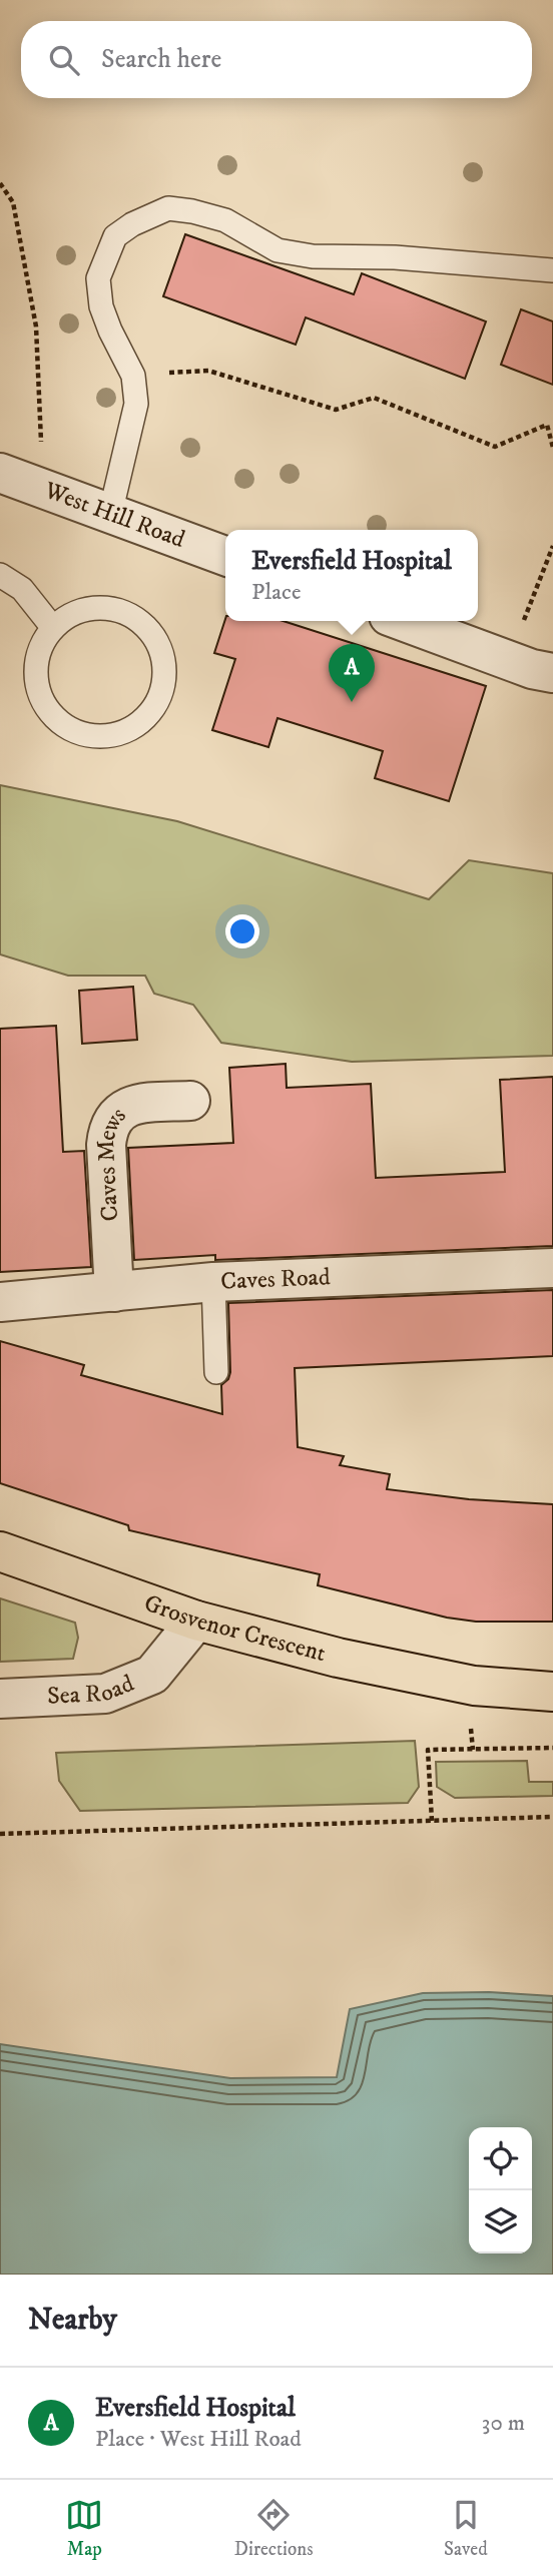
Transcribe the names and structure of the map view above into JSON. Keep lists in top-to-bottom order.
{
  "streets": {
    "highway": ["Grosvenor Crescent"],
    "street": [
      "West Hill Road",
      "Caves Mews",
      "Caves Road",
      "Sea Road"
    ]
  },
  "crossings": [
    ["Caves Mews", "Caves Road"],
    ["Grosvenor Crescent", "Sea Road"]
  ],
  "page": {
    "search": "Search here",
    "popup": ["Eversfield Hospital", "Place"],
    "pins": "A",
    "heading": "Nearby",
    "list": [
      {
        "mark": "A",
        "name": "Eversfield Hospital",
        "note": "Place · West Hill Road",
        "value": "30 m"
      }
    ],
    "nav": ["Map", "Directions", "Saved"]
  }
}
